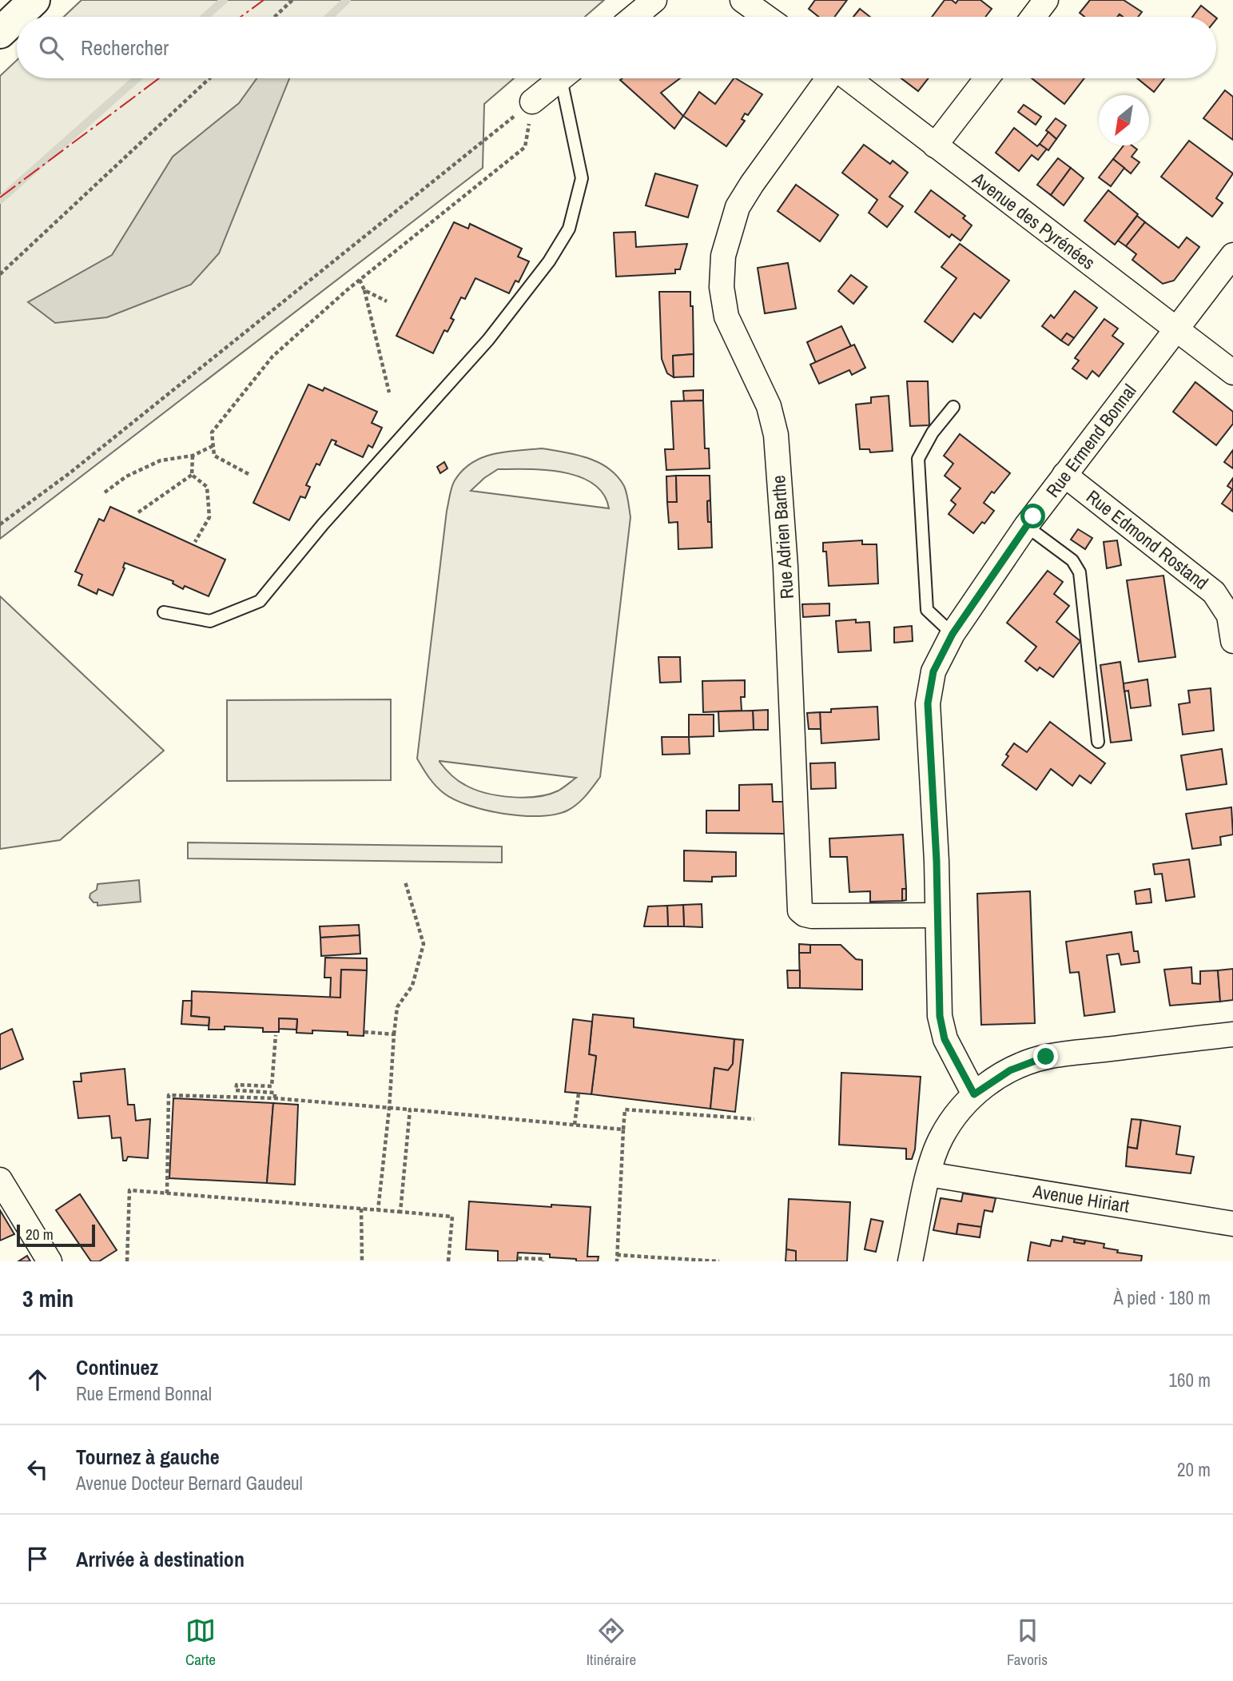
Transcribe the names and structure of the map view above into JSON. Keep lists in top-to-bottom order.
{
  "streets": {
    "street": [
      "Avenue des Pyrénées",
      "Rue Ermend Bonnal",
      "Rue Adrien Barthe",
      "Rue Edmond Rostand",
      "Avenue Hiriart"
    ]
  },
  "crossings": [
    ["Avenue des Pyrénées", "Rue Ermend Bonnal"],
    ["Rue Ermend Bonnal", "Rue Adrien Barthe"],
    ["Rue Ermend Bonnal", "Rue Edmond Rostand"]
  ],
  "scale_bar": "20 m",
  "north": "bottom left",
  "page": {
    "search": "Rechercher",
    "scale": "20 m",
    "heading": ["3 min", "À pied · 180 m"],
    "list": [
      ["Continuez", "Rue Ermend Bonnal", "160 m"],
      ["Tournez à gauche", "Avenue Docteur Bernard Gaudeul", "20 m"],
      "Arrivée à destination"
    ],
    "nav": ["Carte", "Itinéraire", "Favoris"]
  }
}
